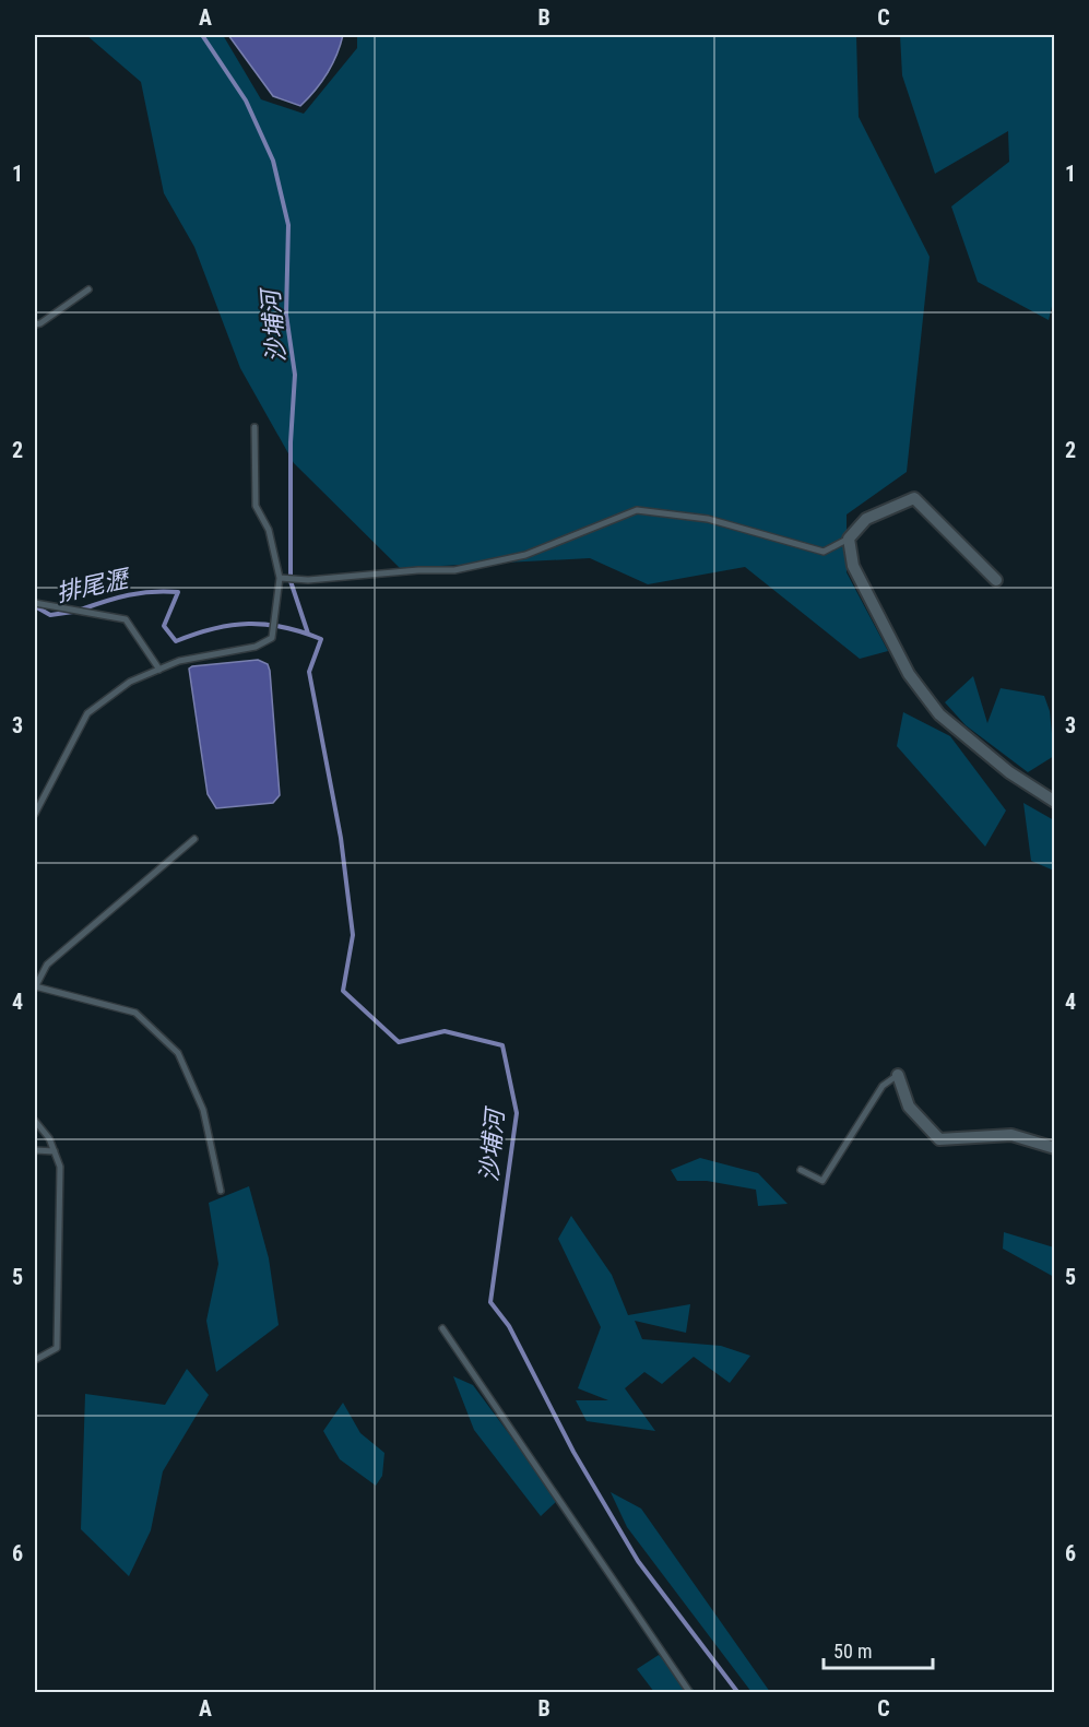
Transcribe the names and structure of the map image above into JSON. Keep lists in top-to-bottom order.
{
  "water": ["沙埔河", "排尾瀝"],
  "scale_bar": "50 m",
  "grid": {
    "columns": ["A", "B", "C"],
    "rows": [
      "1",
      "2",
      "3",
      "4",
      "5",
      "6"
    ]
  }
}
